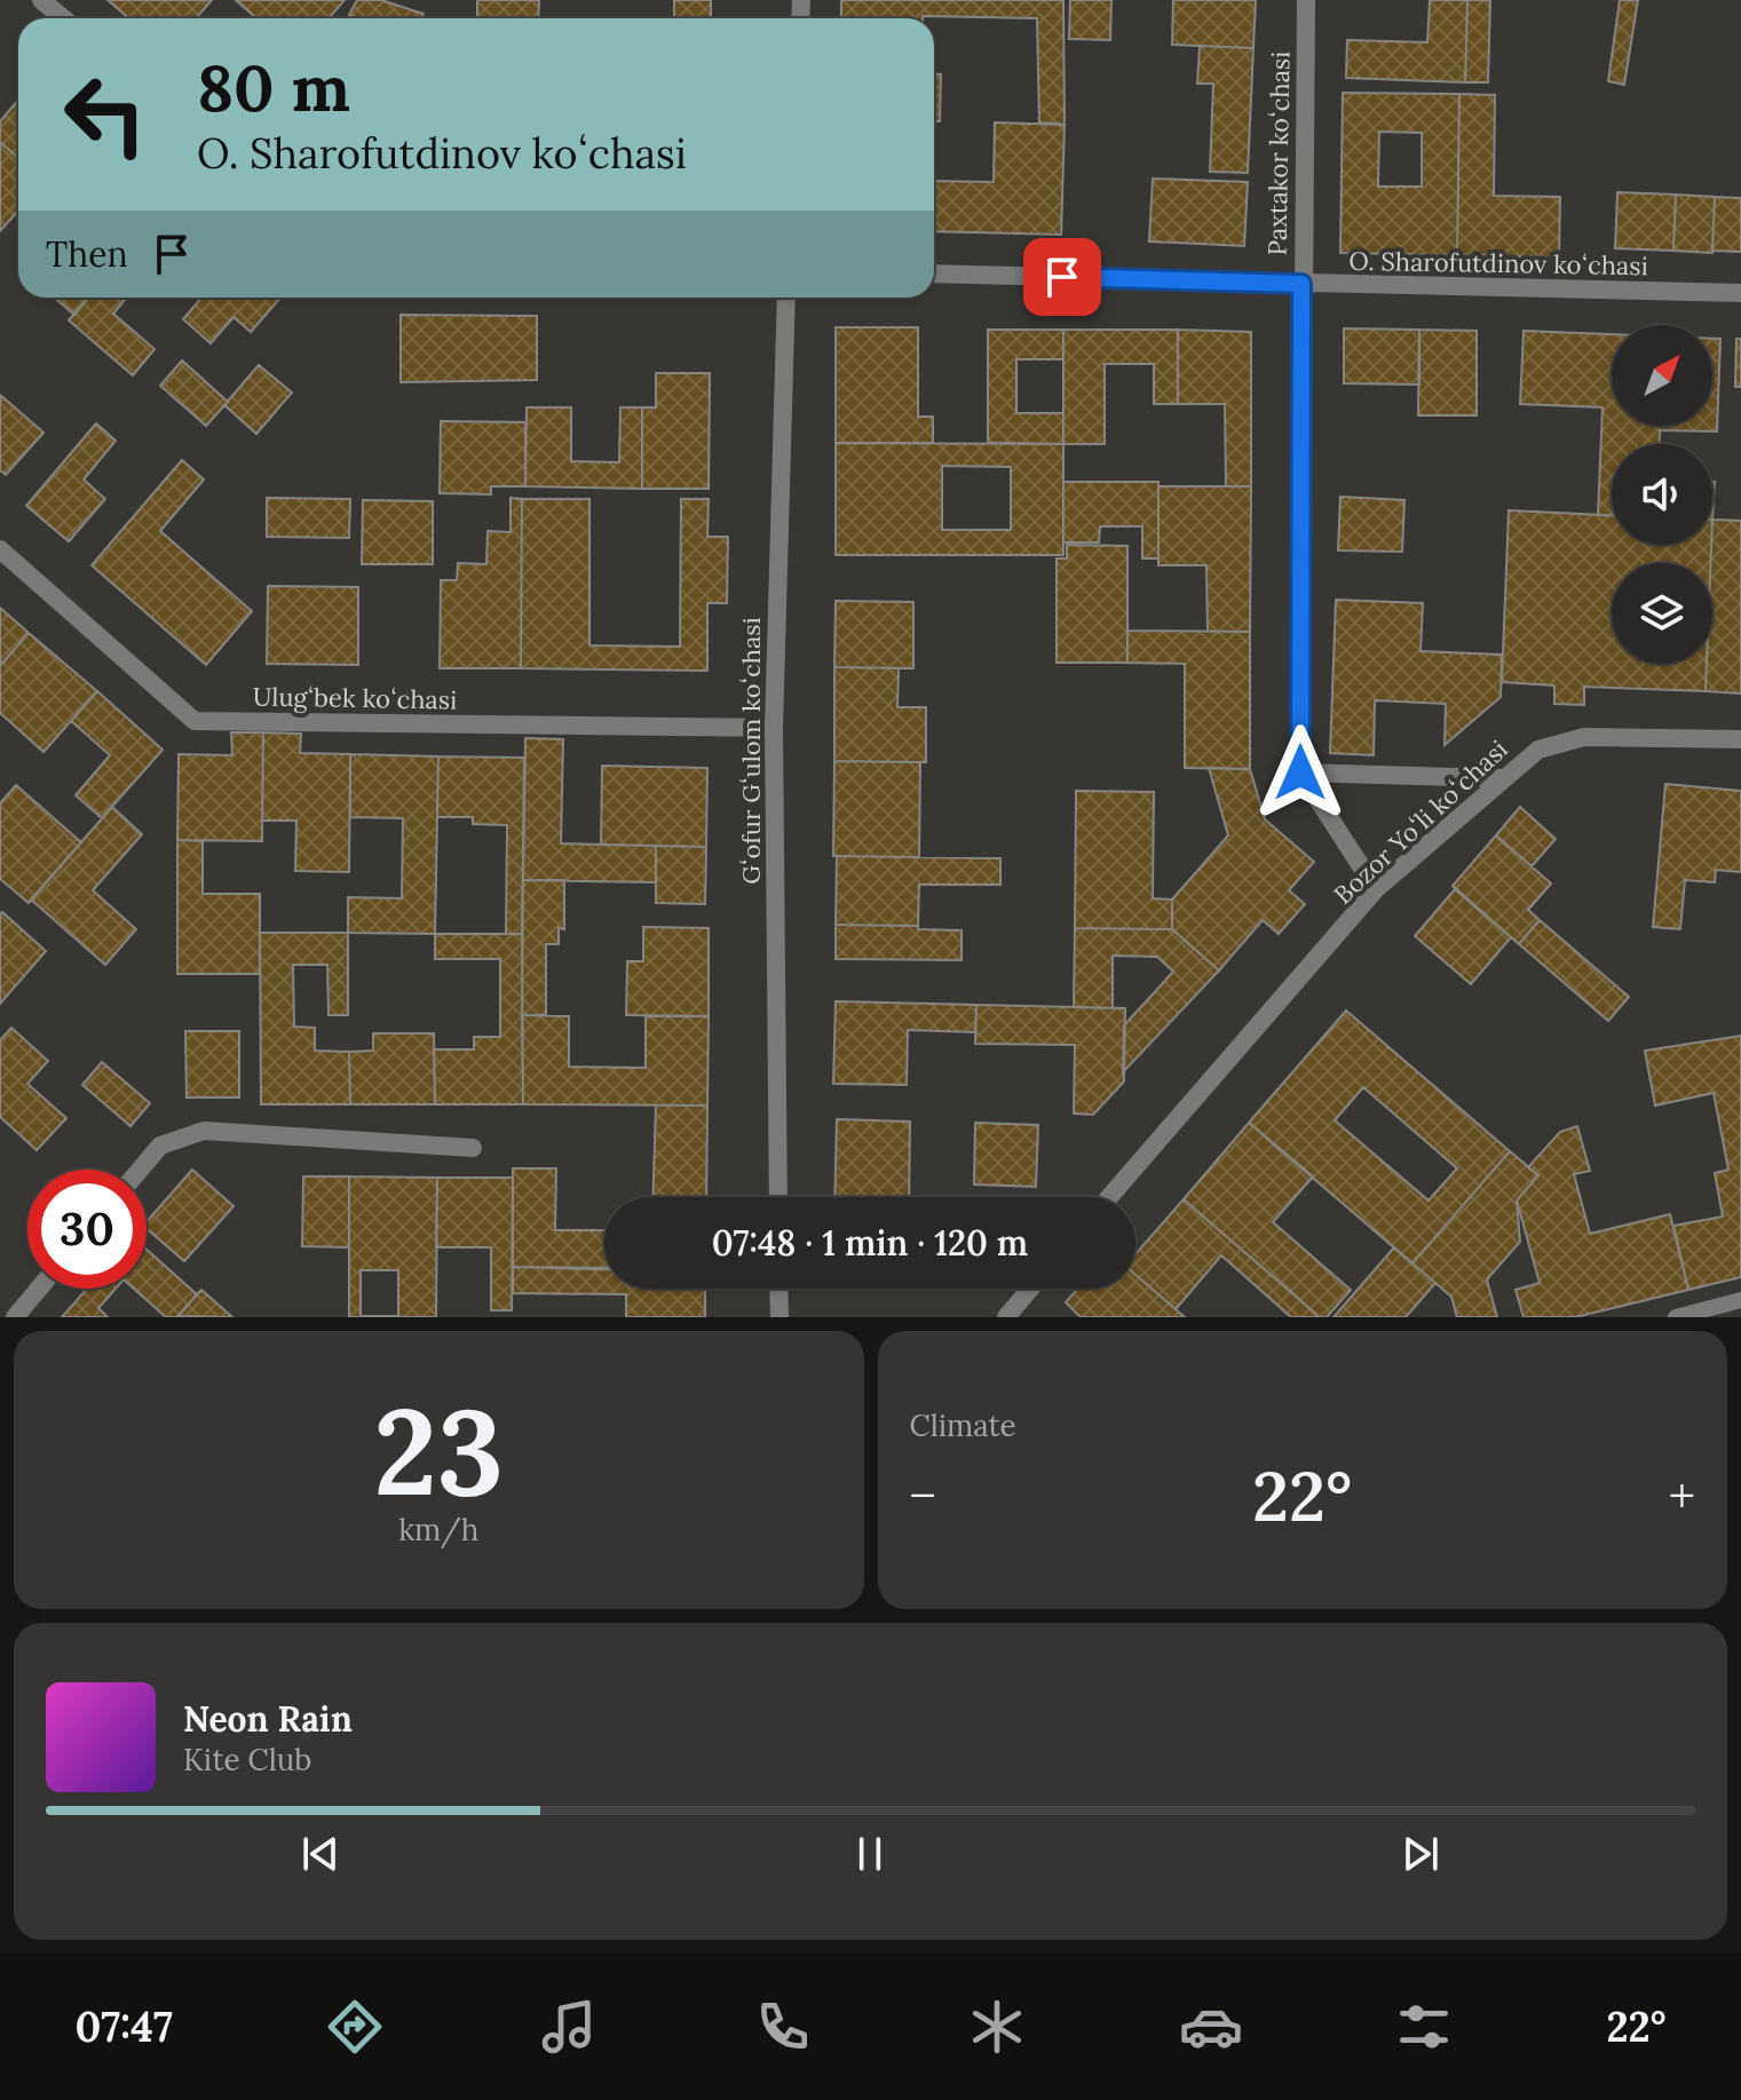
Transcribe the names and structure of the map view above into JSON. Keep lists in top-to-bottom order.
{
  "streets": {
    "street": [
      "Paxtakor koʻchasi",
      "O. Sharofutdinov koʻchasi",
      "Ulugʻbek koʻchasi",
      "Gʻofur Gʻulom koʻchasi",
      "Bozor Yoʻli koʻchasi"
    ]
  },
  "crossings": [
    ["Paxtakor koʻchasi", "O. Sharofutdinov koʻchasi"],
    ["Ulugʻbek koʻchasi", "Gʻofur Gʻulom koʻchasi"]
  ],
  "north": "top right",
  "page": {
    "turn": ["80 m", "O. Sharofutdinov koʻchasi"],
    "then": "Then",
    "limit": "30",
    "trip": "07:48 · 1 min · 120 m",
    "tile": [
      ["23", "km/h"],
      "Climate"
    ],
    "heat": ["−", "22°", "+"],
    "song": ["Neon Rain", "Kite Club"],
    "tabs": ["07:47", "22°"]
  }
}
